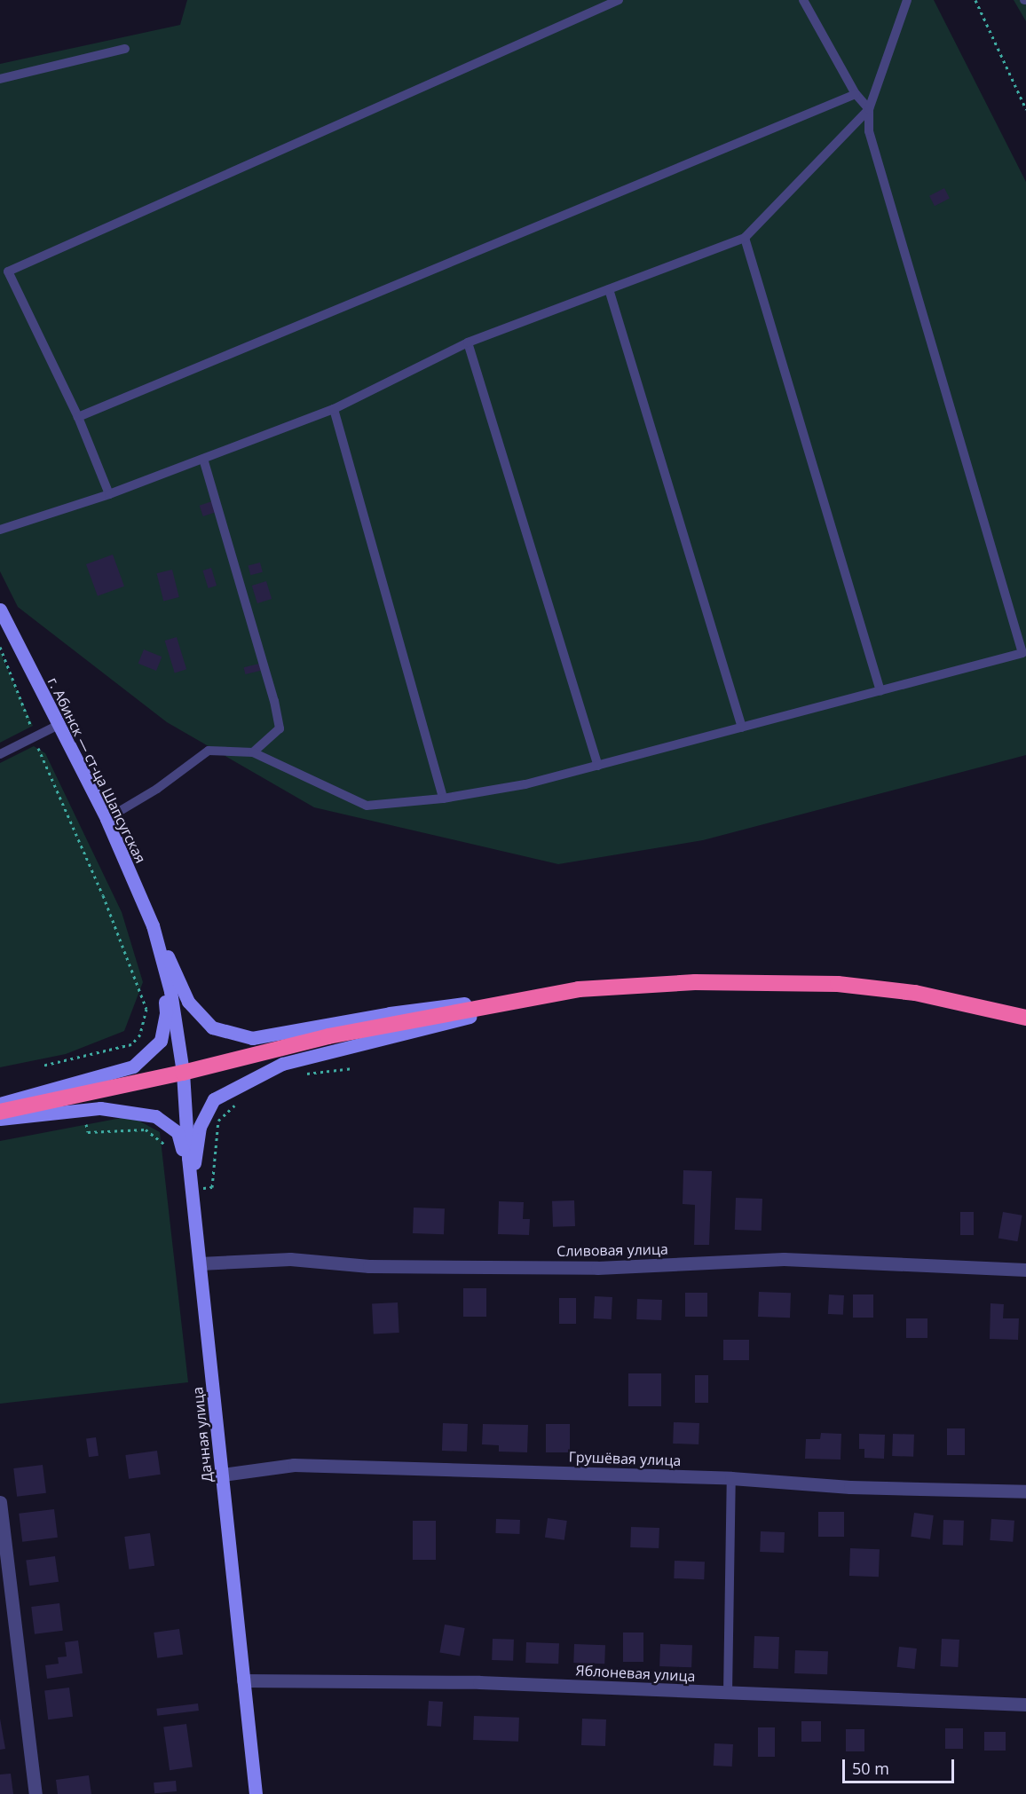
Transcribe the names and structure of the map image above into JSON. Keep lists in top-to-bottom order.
{
  "streets": {
    "main road": ["г. Абинск — ст-ца Шапсугская", "Дачная улица"],
    "street": ["Сливовая улица", "Грушёвая улица", "Яблоневая улица"]
  },
  "crossings": [
    ["г. Абинск — ст-ца Шапсугская", "Дачная улица"],
    ["Сливовая улица", "Дачная улица"],
    ["Дачная улица", "Грушёвая улица"],
    ["Дачная улица", "Яблоневая улица"]
  ],
  "scale_bar": "50 m"
}
